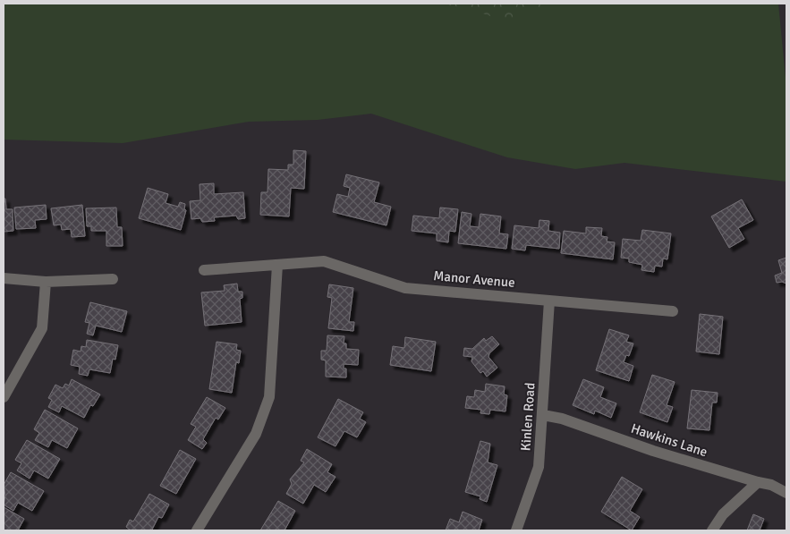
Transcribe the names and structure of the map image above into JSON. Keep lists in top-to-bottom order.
{
  "streets": {
    "street": ["Manor Avenue", "Kinlen Road", "Hawkins Lane"]
  },
  "crossings": [
    ["Manor Avenue", "Kinlen Road"],
    ["Kinlen Road", "Hawkins Lane"]
  ]
}
